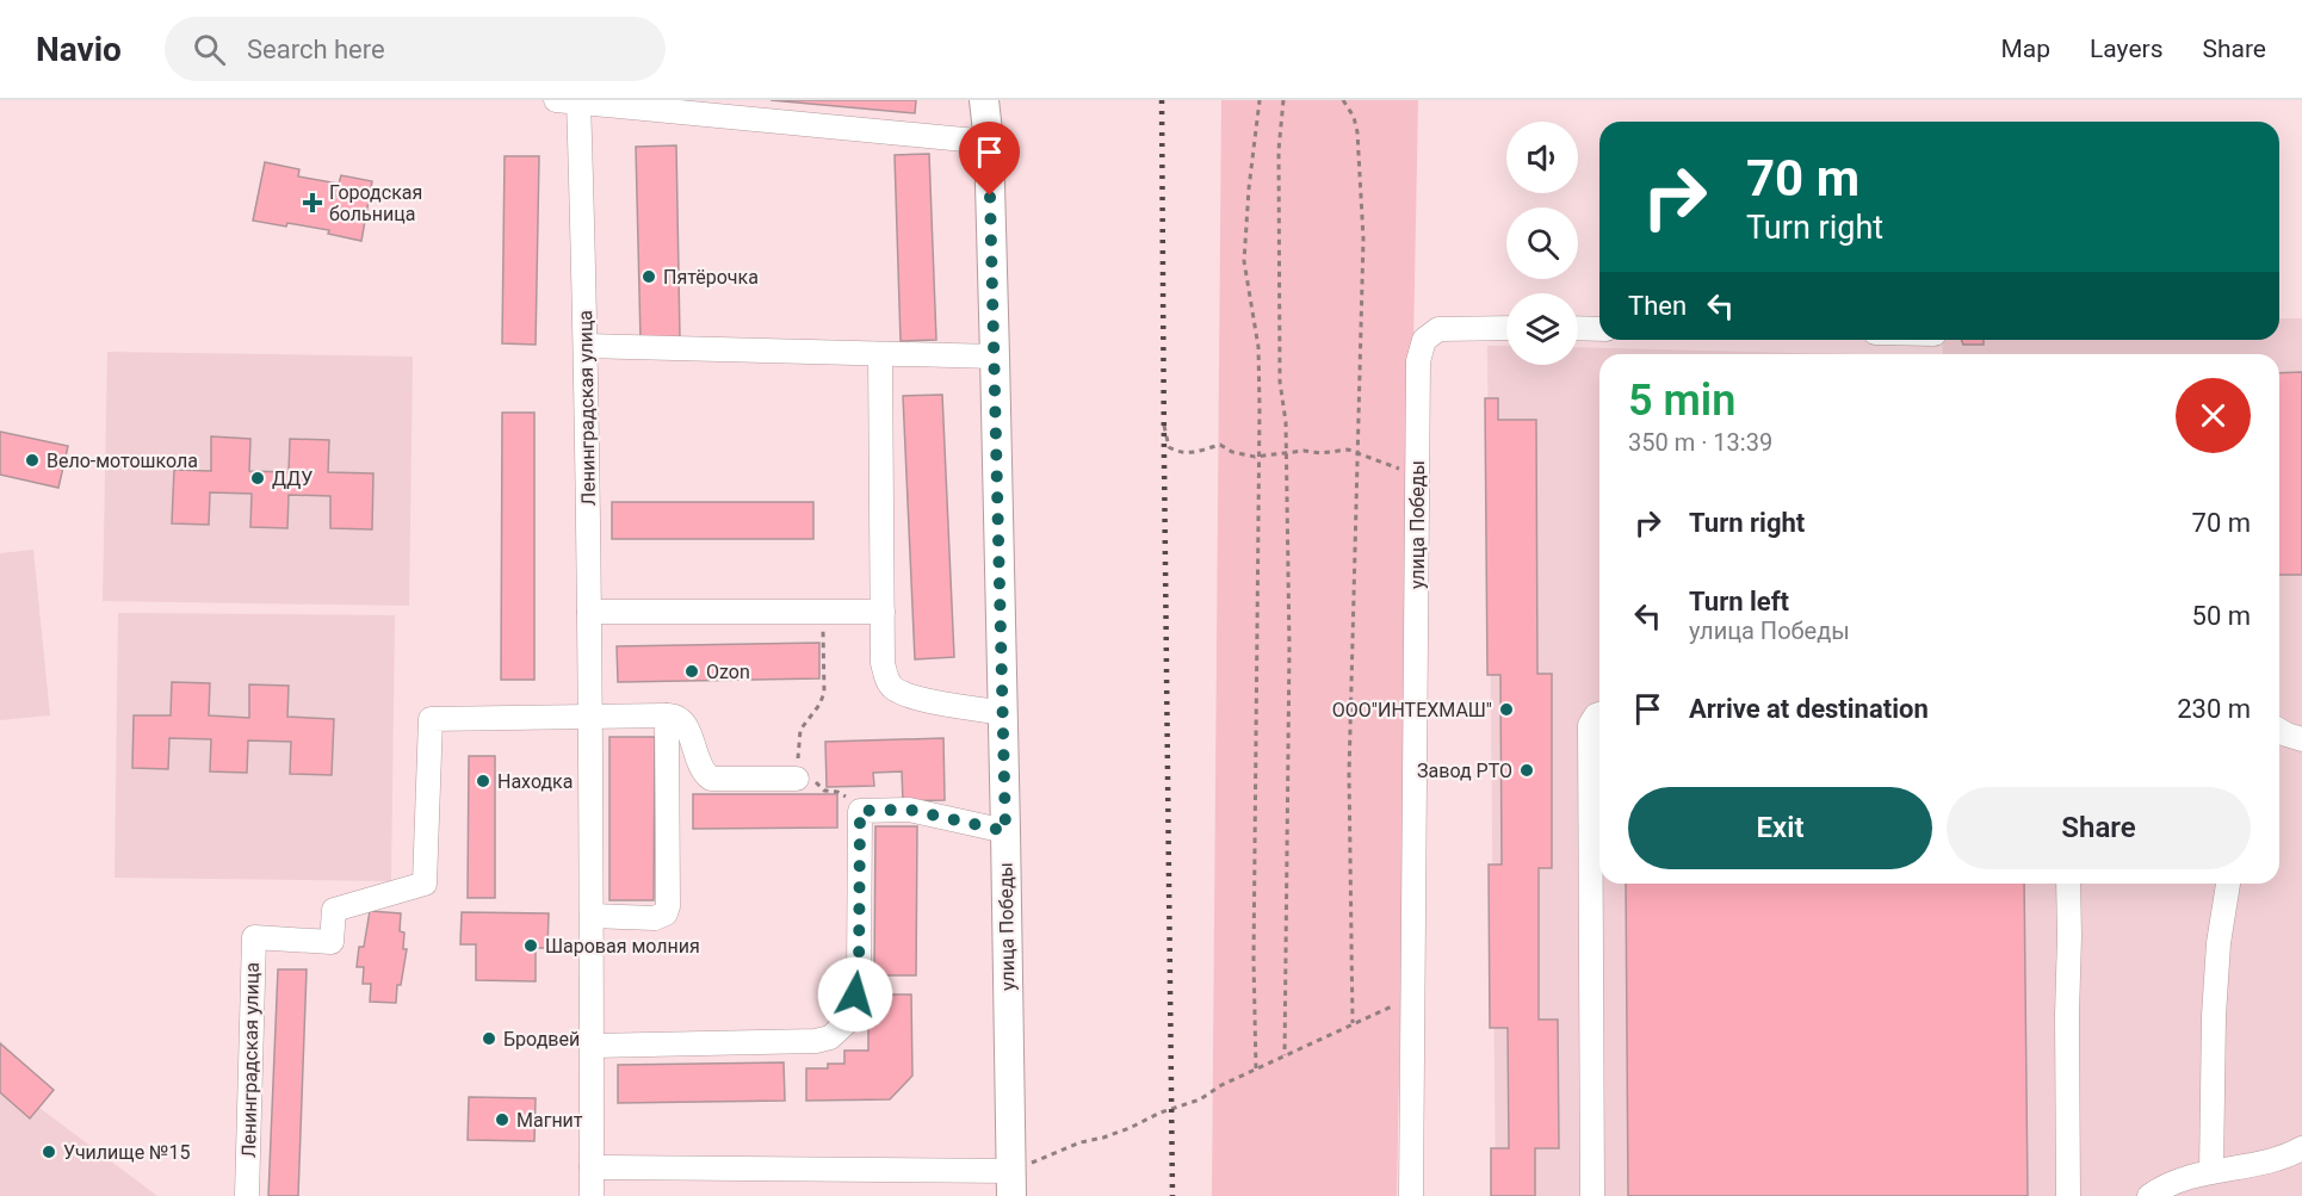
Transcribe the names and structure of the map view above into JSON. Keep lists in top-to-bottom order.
{
  "streets": {
    "main road": ["улица Победы"],
    "street": ["Ленинградская улица"]
  },
  "places": {
    "health": ["Городская больница"],
    "other": [
      "Пятёрочка",
      "Вело-мотошкола",
      "ДДУ",
      "Ozon",
      "ООО\"ИНТЕХМАШ\"",
      "Завод РТО",
      "Находка",
      "Шаровая молния",
      "Бродвей",
      "Магнит",
      "Училище №15"
    ]
  },
  "page": {
    "header": "Navio",
    "search": "Search here",
    "nav": ["Map", "Layers", "Share"],
    "turn": ["70 m", "Turn right"],
    "then": "Then",
    "heading": ["5 min", "350 m · 13:39"],
    "list": [
      {
        "name": "Turn right",
        "value": "70 m"
      },
      {
        "name": "Turn left",
        "note": "улица Победы",
        "value": "50 m"
      },
      {
        "name": "Arrive at destination",
        "value": "230 m"
      }
    ],
    "buttons": ["Exit", "Share"]
  }
}
